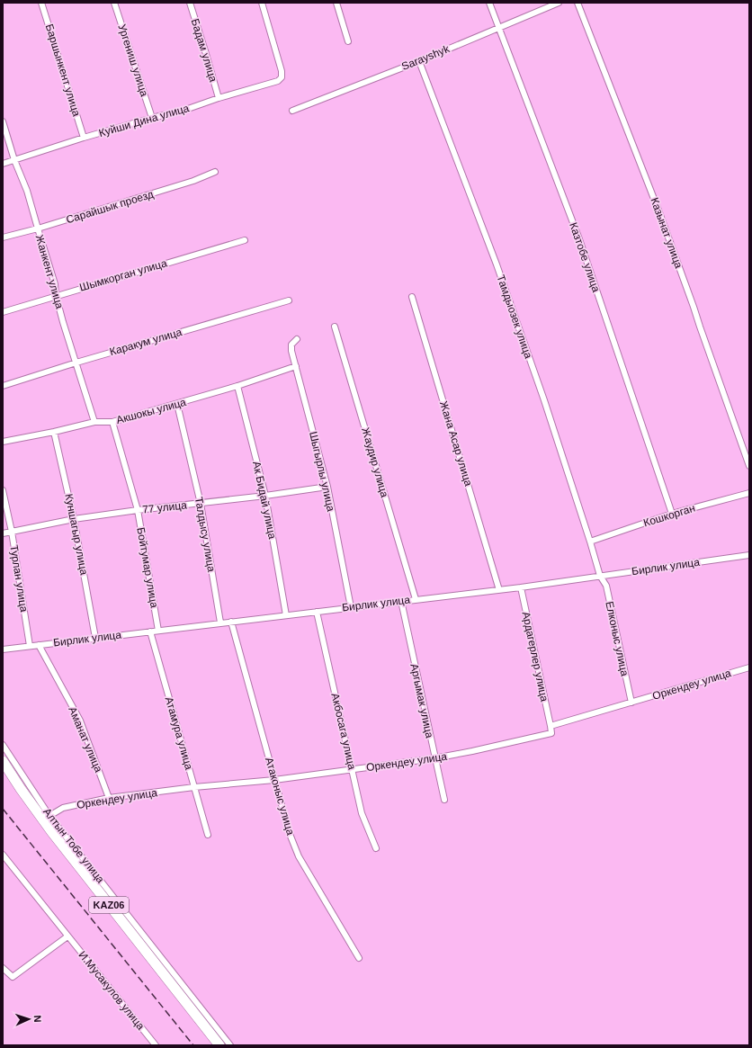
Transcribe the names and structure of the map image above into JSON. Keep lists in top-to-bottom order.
{
  "streets": {
    "highway": ["KАZ06"],
    "street": [
      "Бадам улица",
      "Sarayshyk",
      "Ургениш улица",
      "Баршынкент улица",
      "Куйши Дина улица",
      "Сарайшык проезд",
      "Казынат улица",
      "Казтобе улица",
      "Жанкент улица",
      "Шымкорган улица",
      "Тамдыозек улица",
      "Каракум улица",
      "Акшокы улица",
      "Жана Асар улица",
      "Жаудир улица",
      "Шыгырлы улица",
      "Ак Бидай улица",
      "77 улица",
      "Кошкорган",
      "Куншагыр улица",
      "Талдысу улица",
      "Бирлик улица",
      "Бойтумар улица",
      "Турлан улица",
      "Елконыс улица",
      "Ардагерлер улица",
      "Оркендеу улица",
      "Аргымак улица",
      "Акбосага улица",
      "Атамура улица",
      "Аманат улица",
      "Атаконыс улица",
      "Алтын Тобе улица",
      "И.Мусакулов улица"
    ]
  },
  "crossings": [
    ["Бадам улица", "Куйши Дина улица"],
    ["Sarayshyk", "Казтобе улица"],
    ["Sarayshyk", "Тамдыозек улица"],
    ["Ургениш улица", "Куйши Дина улица"],
    ["Баршынкент улица", "Куйши Дина улица"],
    ["Куйши Дина улица", "Жанкент улица"],
    ["Сарайшык проезд", "Жанкент улица"],
    ["Казтобе улица", "Кошкорган"],
    ["Жанкент улица", "Шымкорган улица"],
    ["Жанкент улица", "Каракум улица"],
    ["Жанкент улица", "Акшокы улица"],
    ["Тамдыозек улица", "Кошкорган"],
    ["Тамдыозек улица", "Бирлик улица"],
    ["Тамдыозек улица", "Елконыс улица"],
    ["Акшокы улица", "Шыгырлы улица"],
    ["Акшокы улица", "Ак Бидай улица"],
    ["Акшокы улица", "Куншагыр улица"],
    ["Акшокы улица", "Талдысу улица"],
    ["Акшокы улица", "Бойтумар улица"],
    ["Жана Асар улица", "Бирлик улица"],
    ["Жаудир улица", "Бирлик улица"],
    ["Шыгырлы улица", "77 улица"],
    ["Шыгырлы улица", "Бирлик улица"],
    ["Ак Бидай улица", "77 улица"],
    ["Ак Бидай улица", "Бирлик улица"],
    ["77 улица", "Куншагыр улица"],
    ["77 улица", "Талдысу улица"],
    ["77 улица", "Бойтумар улица"],
    ["77 улица", "Турлан улица"],
    ["Куншагыр улица", "Бирлик улица"],
    ["Талдысу улица", "Бирлик улица"],
    ["Бирлик улица", "Бойтумар улица"],
    ["Бирлик улица", "Турлан улица"],
    ["Бирлик улица", "Елконыс улица"],
    ["Бирлик улица", "Ардагерлер улица"],
    ["Бирлик улица", "Аргымак улица"],
    ["Бирлик улица", "Акбосага улица"],
    ["Бирлик улица", "Атамура улица"],
    ["Бирлик улица", "Аманат улица"],
    ["Бирлик улица", "Атаконыс улица"],
    ["Елконыс улица", "Оркендеу улица"],
    ["Ардагерлер улица", "Оркендеу улица"],
    ["Оркендеу улица", "Аргымак улица"],
    ["Оркендеу улица", "Акбосага улица"],
    ["Оркендеу улица", "Атамура улица"],
    ["Оркендеу улица", "Аманат улица"],
    ["Оркендеу улица", "Атаконыс улица"],
    ["Оркендеу улица", "Алтын Тобе улица"]
  ],
  "north": "right"
}
